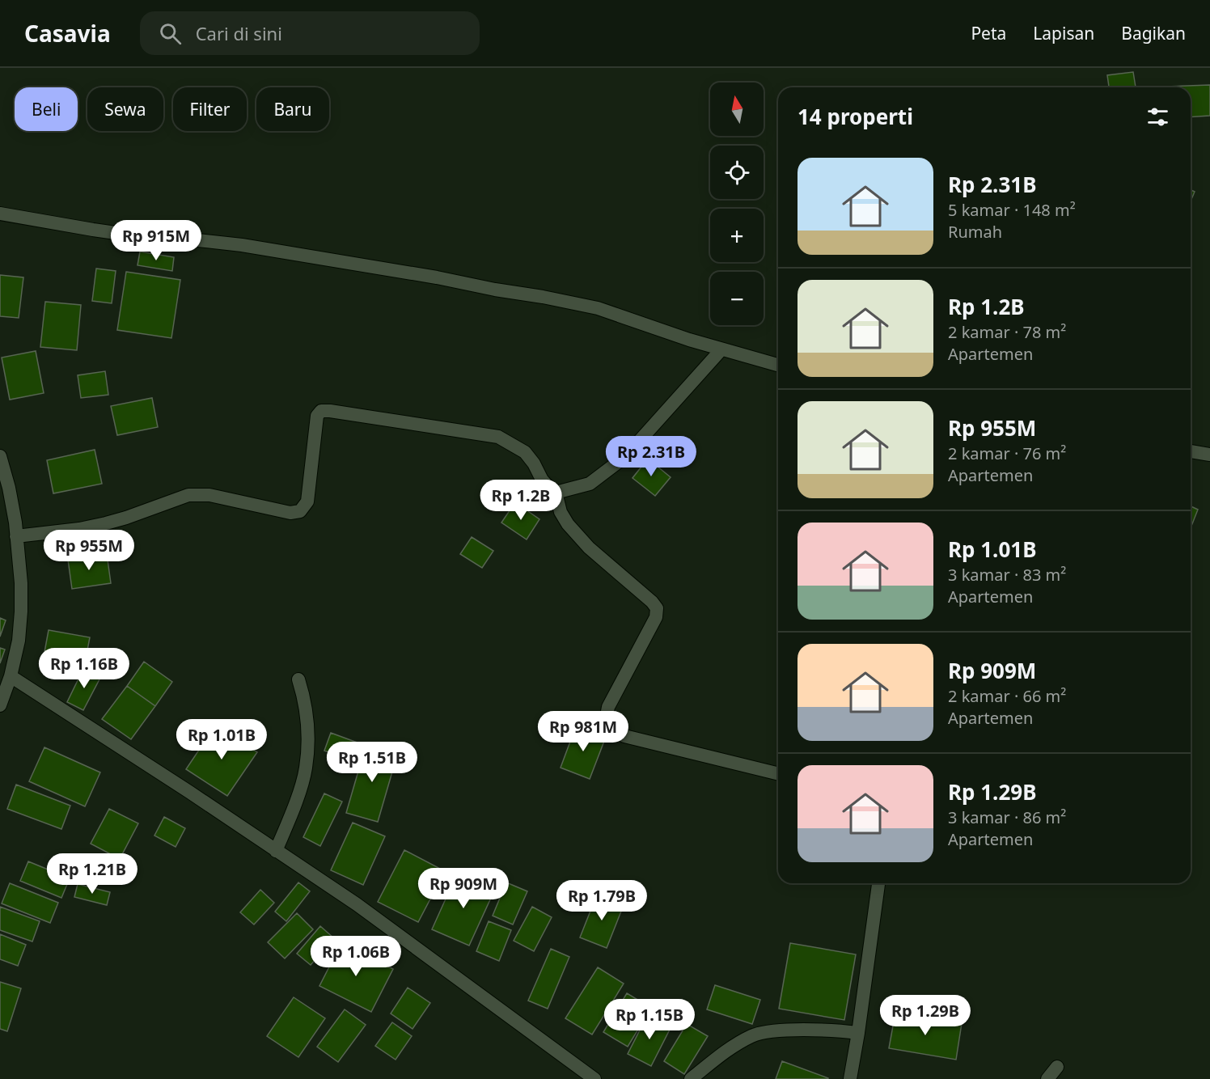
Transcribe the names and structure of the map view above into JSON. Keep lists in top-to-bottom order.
{
  "north": "top",
  "page": {
    "header": "Casavia",
    "search": "Cari di sini",
    "nav": ["Peta", "Lapisan", "Bagikan"],
    "map_buttons": ["+", "−"],
    "chip": [
      "Beli",
      "Sewa",
      "Filter",
      "Baru"
    ],
    "heading": "14 properti",
    "list": [
      {
        "name": "Rp 2.31B",
        "note": "5 kamar · 148 m² · Rumah"
      },
      {
        "name": "Rp 1.2B",
        "note": "2 kamar · 78 m² · Apartemen"
      },
      {
        "name": "Rp 955M",
        "note": "2 kamar · 76 m² · Apartemen"
      },
      {
        "name": "Rp 1.01B",
        "note": "3 kamar · 83 m² · Apartemen"
      },
      {
        "name": "Rp 909M",
        "note": "2 kamar · 66 m² · Apartemen"
      },
      {
        "name": "Rp 1.29B",
        "note": "3 kamar · 86 m² · Apartemen"
      }
    ],
    "price": [
      "Rp 915M",
      "Rp 2.31B",
      "Rp 1.2B",
      "Rp 955M",
      "Rp 1.16B",
      "Rp 981M",
      "Rp 1.01B",
      "Rp 1.51B",
      "Rp 1.21B",
      "Rp 909M",
      "Rp 1.79B",
      "Rp 1.06B",
      "Rp 1.29B",
      "Rp 1.15B"
    ]
  }
}
